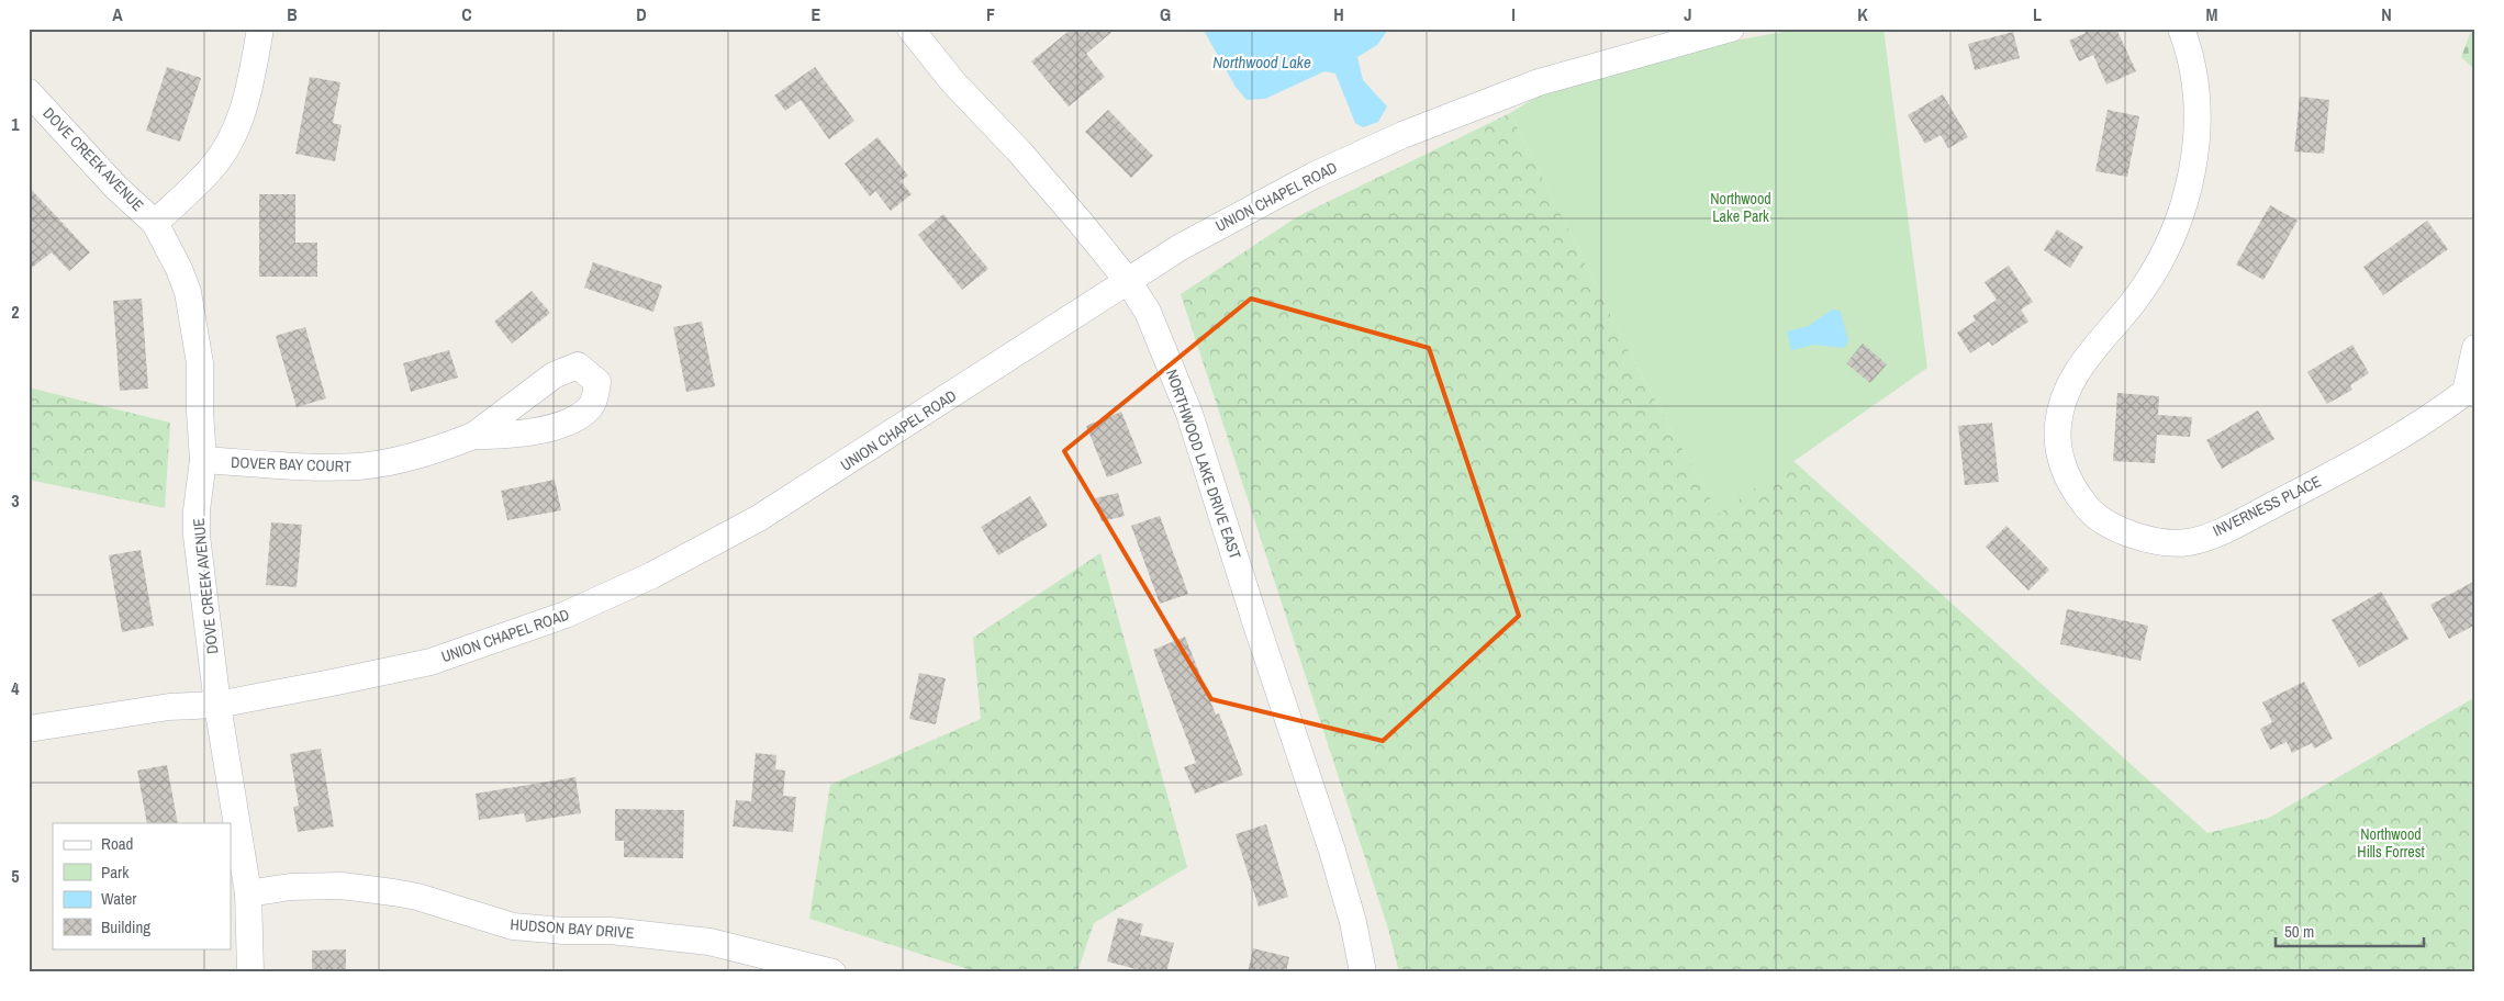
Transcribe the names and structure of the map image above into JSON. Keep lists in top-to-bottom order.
{
  "streets": {
    "street": [
      "DOVE CREEK AVENUE",
      "UNION CHAPEL ROAD",
      "DOVER BAY COURT",
      "NORTHWOOD LAKE DRIVE EAST",
      "INVERNESS PLACE",
      "HUDSON BAY DRIVE"
    ]
  },
  "crossings": [
    ["DOVE CREEK AVENUE", "UNION CHAPEL ROAD"],
    ["DOVE CREEK AVENUE", "DOVER BAY COURT"],
    ["DOVE CREEK AVENUE", "HUDSON BAY DRIVE"],
    ["UNION CHAPEL ROAD", "NORTHWOOD LAKE DRIVE EAST"]
  ],
  "water": ["Northwood Lake"],
  "parks": ["Northwood Lake Park", "Northwood Hills Forrest"],
  "legend": [
    "Road",
    "Park",
    "Water",
    "Building"
  ],
  "scale_bar": "50 m",
  "grid": {
    "columns": [
      "A",
      "B",
      "C",
      "D",
      "E",
      "F",
      "G",
      "H",
      "I",
      "J",
      "K",
      "L",
      "M",
      "N"
    ],
    "rows": [
      "1",
      "2",
      "3",
      "4",
      "5"
    ]
  }
}
